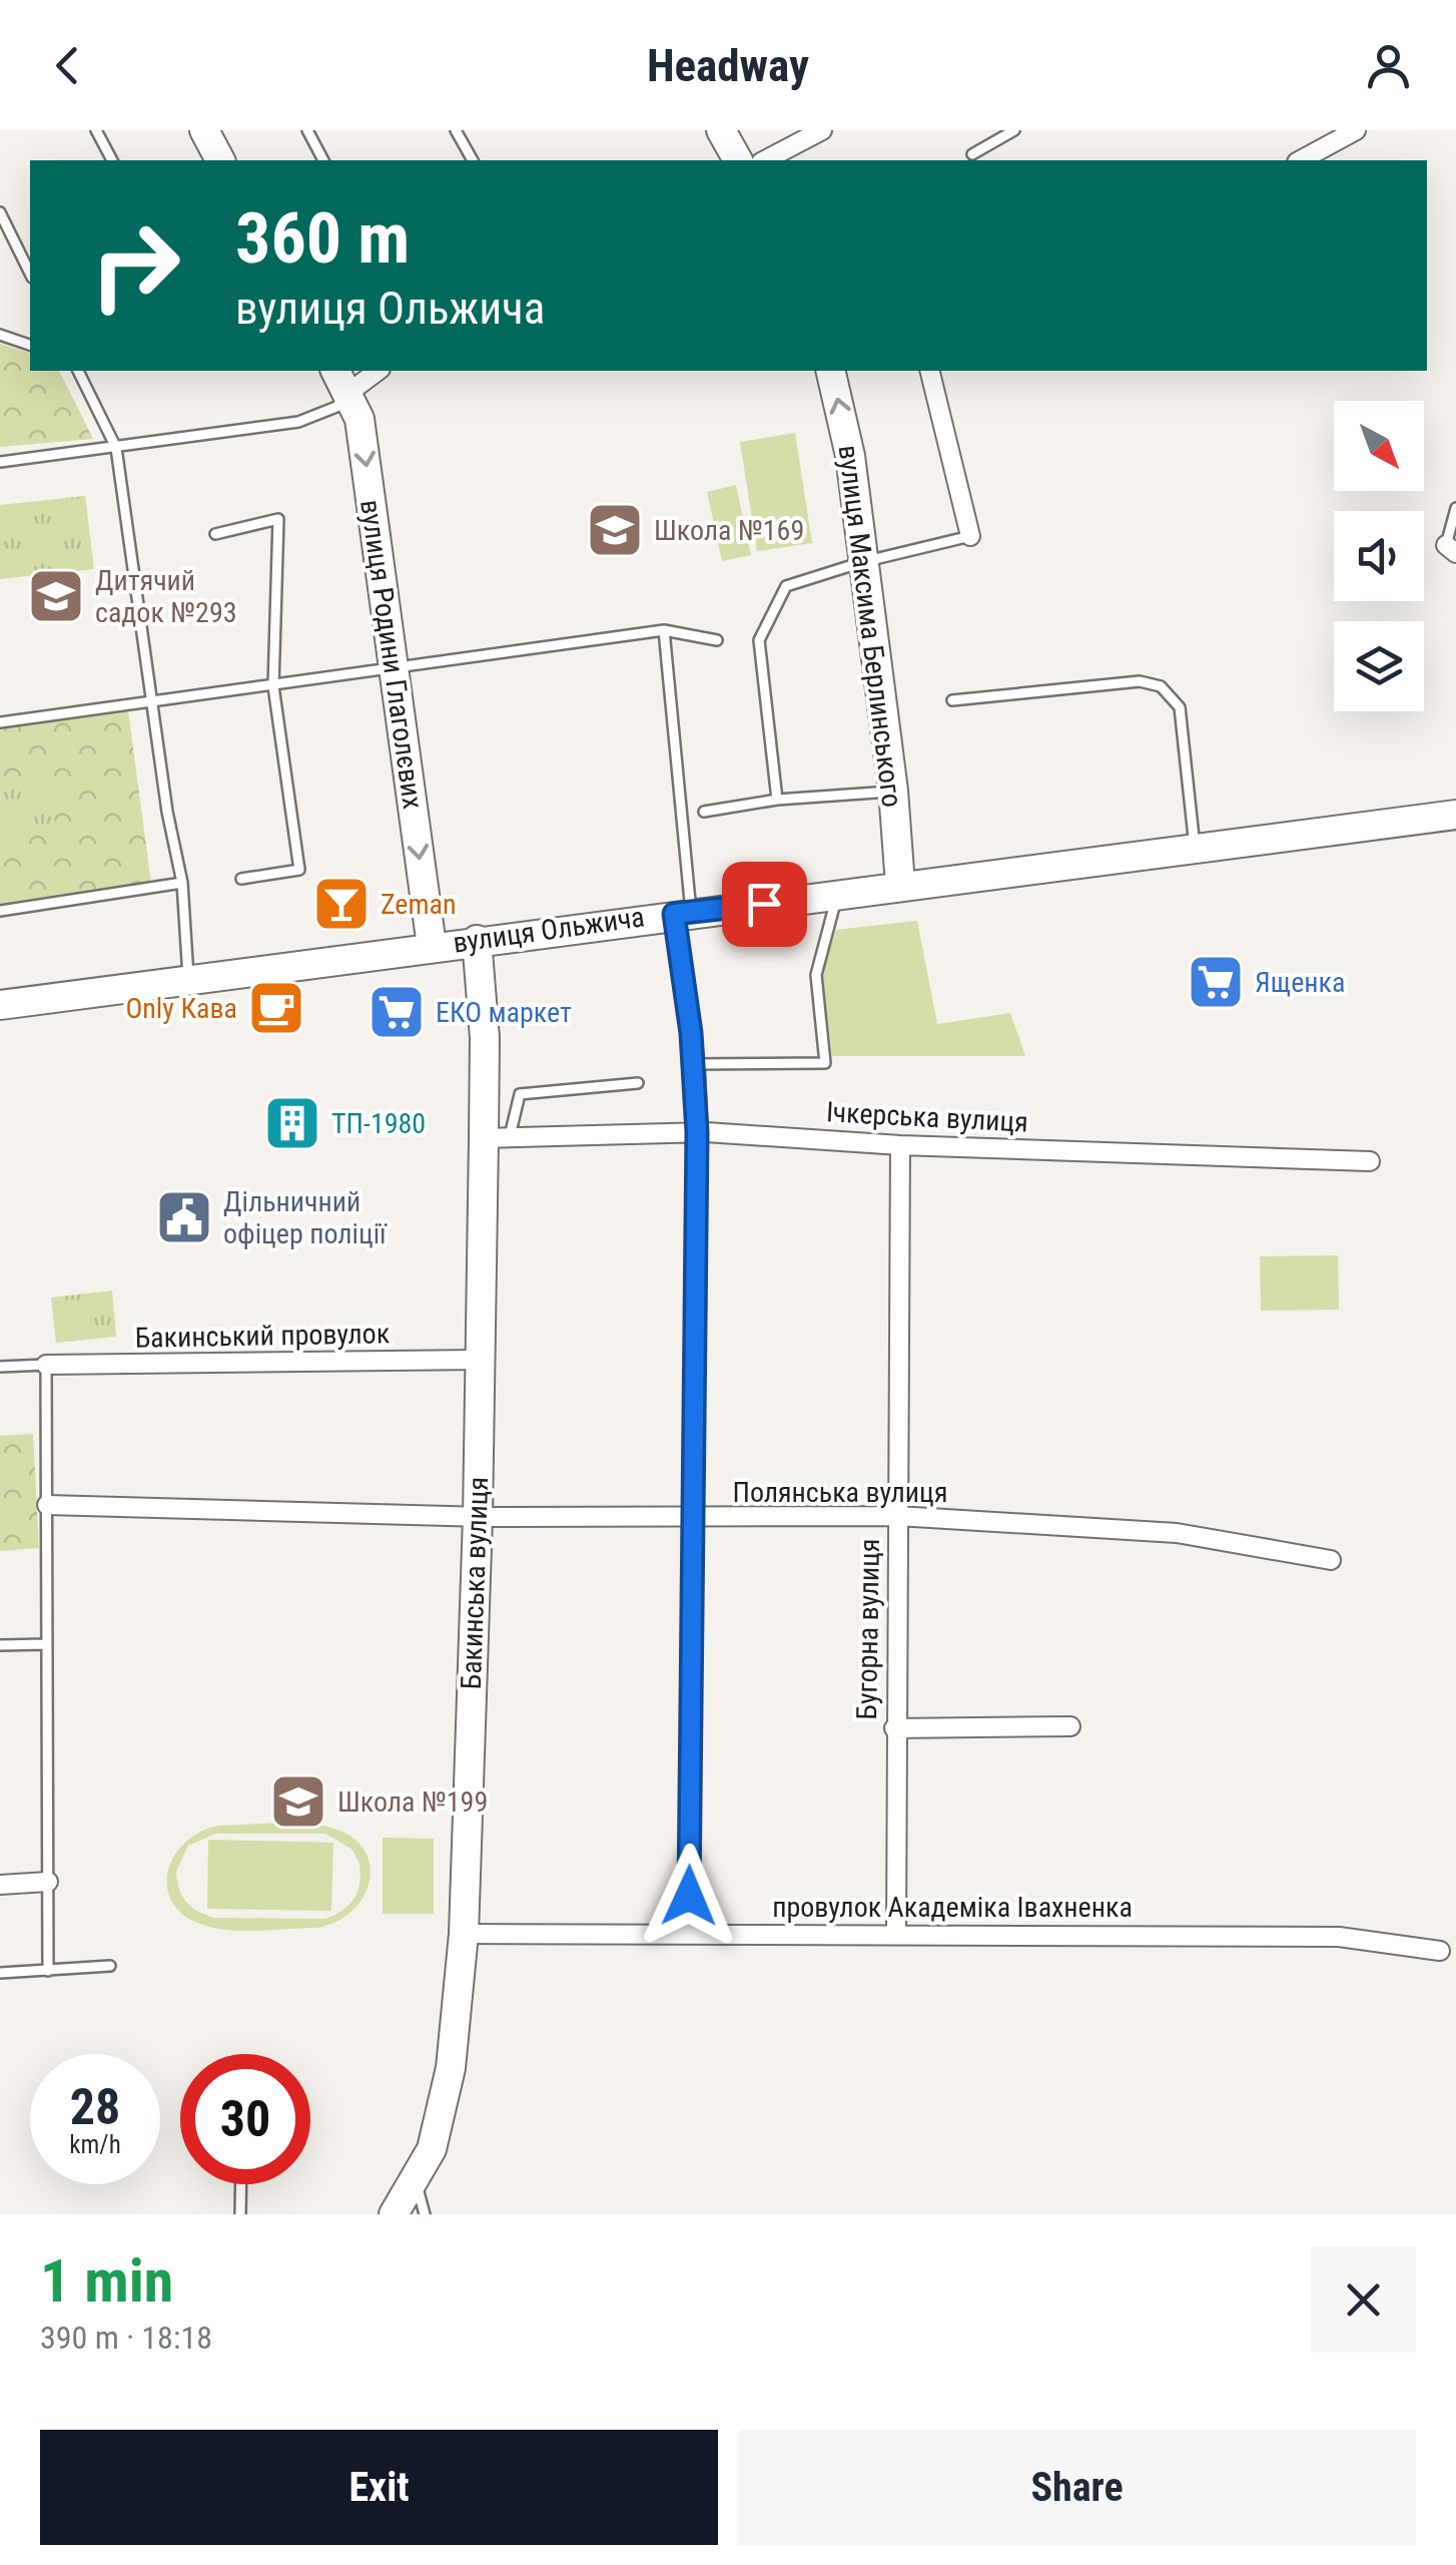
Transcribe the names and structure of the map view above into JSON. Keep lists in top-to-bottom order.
{
  "streets": {
    "street": [
      "вулиця Максима Берлинського",
      "вулиця Родини Глаголєвих",
      "вулиця Ольжича",
      "Ічкерська вулиця",
      "Бакинський провулок",
      "Полянська вулиця",
      "Бакинська вулиця",
      "Бугорна вулиця",
      "провулок Академіка Івахненка"
    ]
  },
  "crossings": [
    ["вулиця Максима Берлинського", "вулиця Ольжича"],
    ["вулиця Родини Глаголєвих", "вулиця Ольжича"],
    ["вулиця Ольжича", "Бакинська вулиця"],
    ["Ічкерська вулиця", "Бакинська вулиця"],
    ["Ічкерська вулиця", "Бугорна вулиця"],
    ["Бакинський провулок", "Бакинська вулиця"],
    ["Полянська вулиця", "Бакинська вулиця"],
    ["Полянська вулиця", "Бугорна вулиця"],
    ["Бакинська вулиця", "провулок Академіка Івахненка"],
    ["Бугорна вулиця", "провулок Академіка Івахненка"]
  ],
  "one_way": ["вулиця Родини Глаголєвих"],
  "places": {
    "school or university": ["Школа №169", "Дитячий садок №293", "Школа №199"],
    "bar": ["Zeman"],
    "supermarket": ["Ященка", "ЕКО маркет"],
    "cafe": ["Only Кава"],
    "building": ["ТП-1980"],
    "public building": ["Дільничний офіцер поліції"]
  },
  "north": "bottom right",
  "page": {
    "header": "Headway",
    "turn": ["360 m", "вулиця Ольжича"],
    "speed": "28 km/h",
    "limit": "30",
    "heading": ["1 min", "390 m · 18:18"],
    "buttons": ["Exit", "Share"]
  }
}
